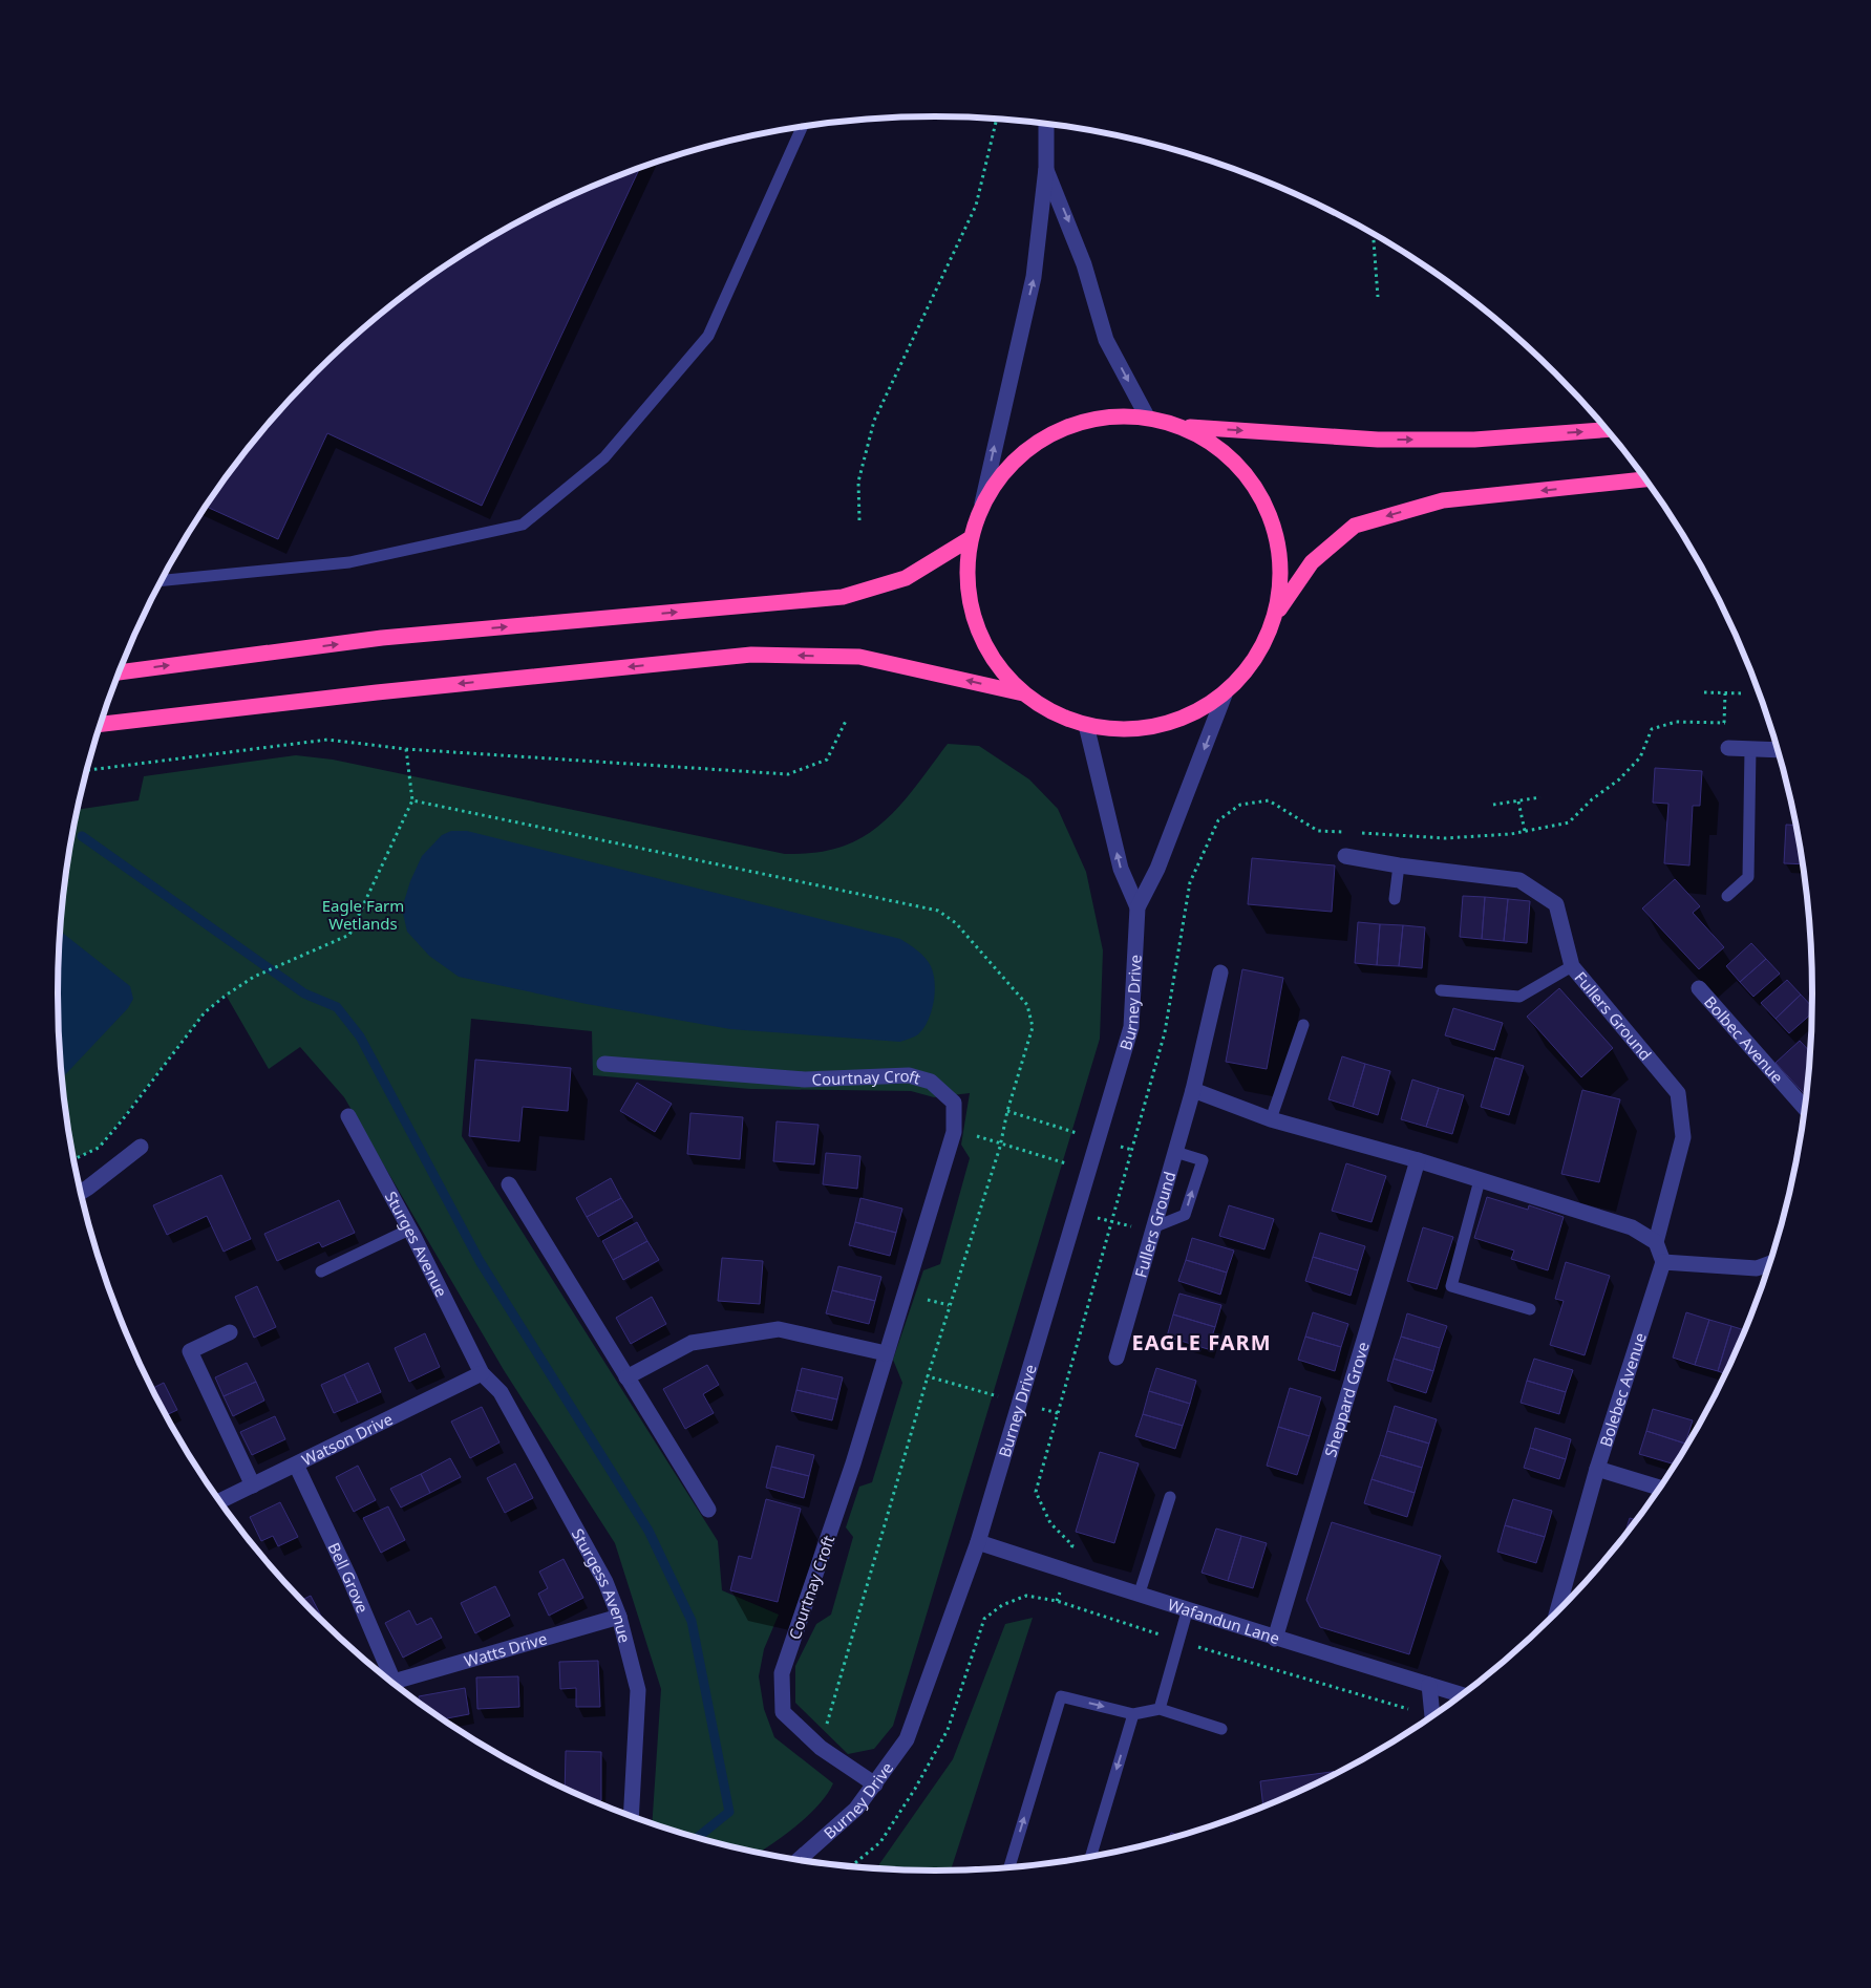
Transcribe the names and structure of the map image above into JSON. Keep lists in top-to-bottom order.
{
  "streets": {
    "street": [
      "Burney Drive",
      "Fullers Ground",
      "Bolbec Avenue",
      "Courtnay Croft",
      "Sturges Avenue",
      "Bolebec Avenue",
      "Sheppard Grove",
      "Watson Drive",
      "Bell Grove",
      "Sturgess Avenue",
      "Wafandun Lane",
      "Watts Drive"
    ]
  },
  "crossings": [
    ["Burney Drive", "Courtnay Croft"],
    ["Burney Drive", "Wafandun Lane"],
    ["Sturges Avenue", "Watson Drive"],
    ["Sturges Avenue", "Sturgess Avenue"],
    ["Sheppard Grove", "Wafandun Lane"],
    ["Watson Drive", "Bell Grove"],
    ["Watson Drive", "Sturgess Avenue"],
    ["Sturgess Avenue", "Watts Drive"]
  ],
  "districts": ["EAGLE FARM"],
  "parks": ["Eagle Farm Wetlands"]
}
